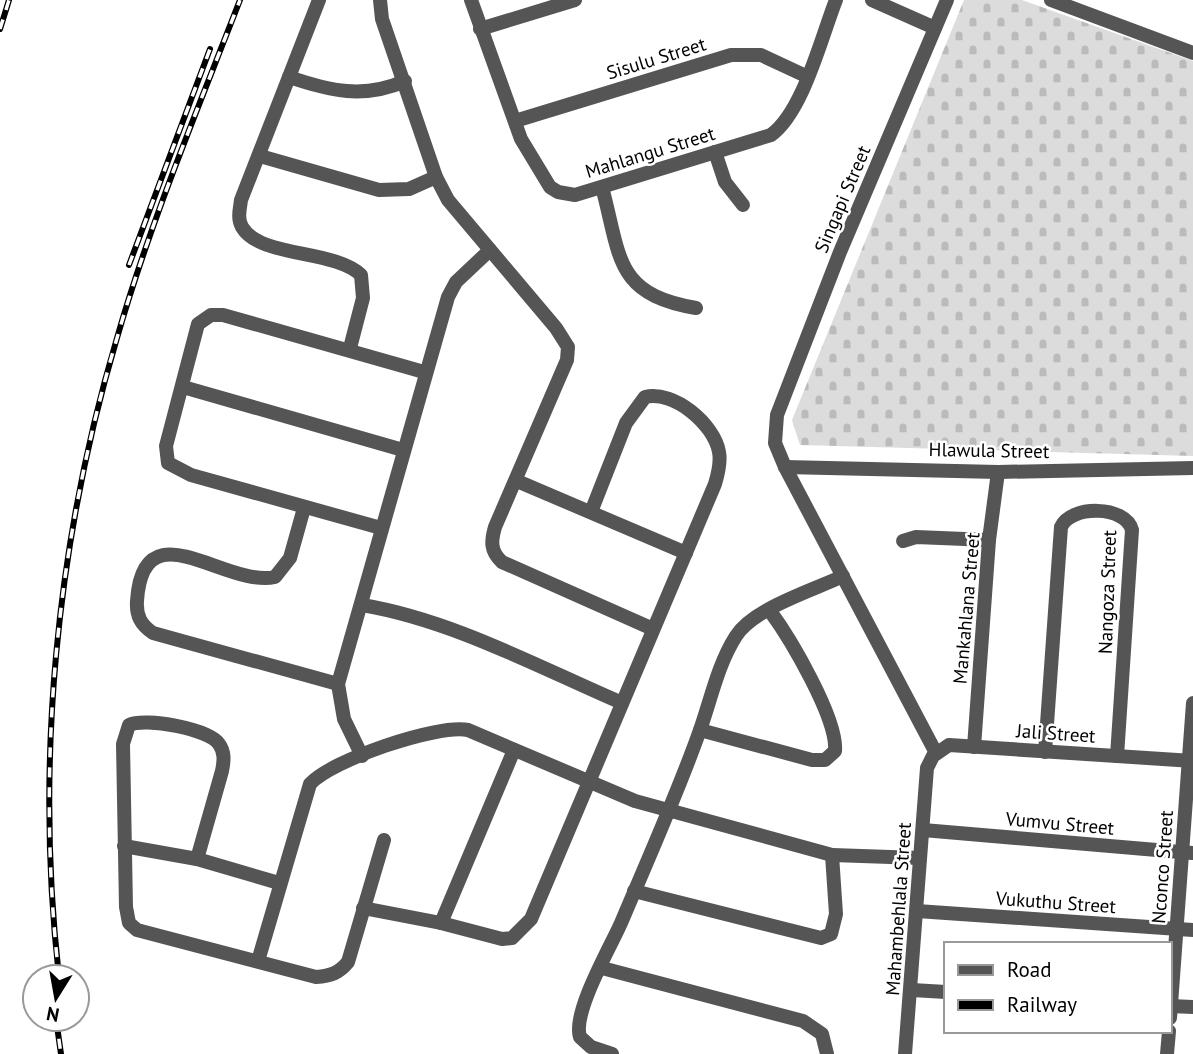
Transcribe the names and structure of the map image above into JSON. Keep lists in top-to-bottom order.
{
  "streets": {
    "street": [
      "Sisulu Street",
      "Mahlangu Street",
      "Singapi Street",
      "Hlawula Street",
      "Nangoza Street",
      "Mankahlana Street",
      "Jali Street",
      "Vumvu Street",
      "Nconco Street",
      "Vukuthu Street",
      "Mahambehlala Street"
    ]
  },
  "crossings": [
    ["Sisulu Street", "Mahlangu Street"],
    ["Singapi Street", "Hlawula Street"],
    ["Hlawula Street", "Mankahlana Street"],
    ["Nangoza Street", "Jali Street"],
    ["Mankahlana Street", "Jali Street"],
    ["Jali Street", "Nconco Street"],
    ["Jali Street", "Mahambehlala Street"],
    ["Vumvu Street", "Nconco Street"],
    ["Vumvu Street", "Mahambehlala Street"],
    ["Nconco Street", "Vukuthu Street"],
    ["Vukuthu Street", "Mahambehlala Street"]
  ],
  "legend": ["Road", "Railway"],
  "north": "bottom"
}
